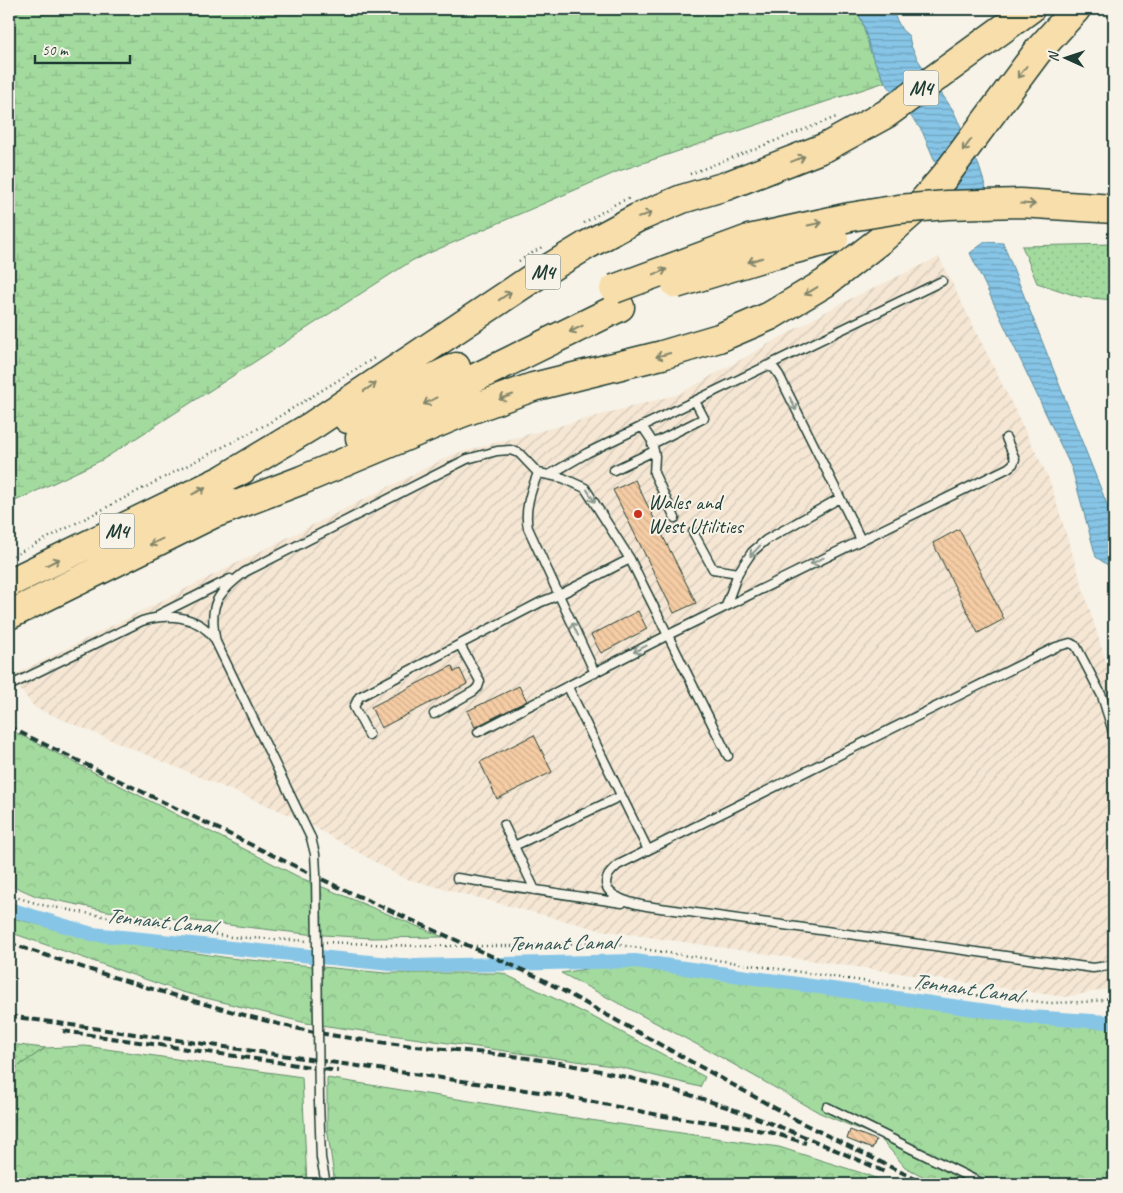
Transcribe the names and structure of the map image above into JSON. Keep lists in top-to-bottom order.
{
  "streets": {
    "highway": ["M4"]
  },
  "water": ["Tennant Canal"],
  "places": ["Wales and West Utilities"],
  "scale_bar": "50 m",
  "north": "left"
}
